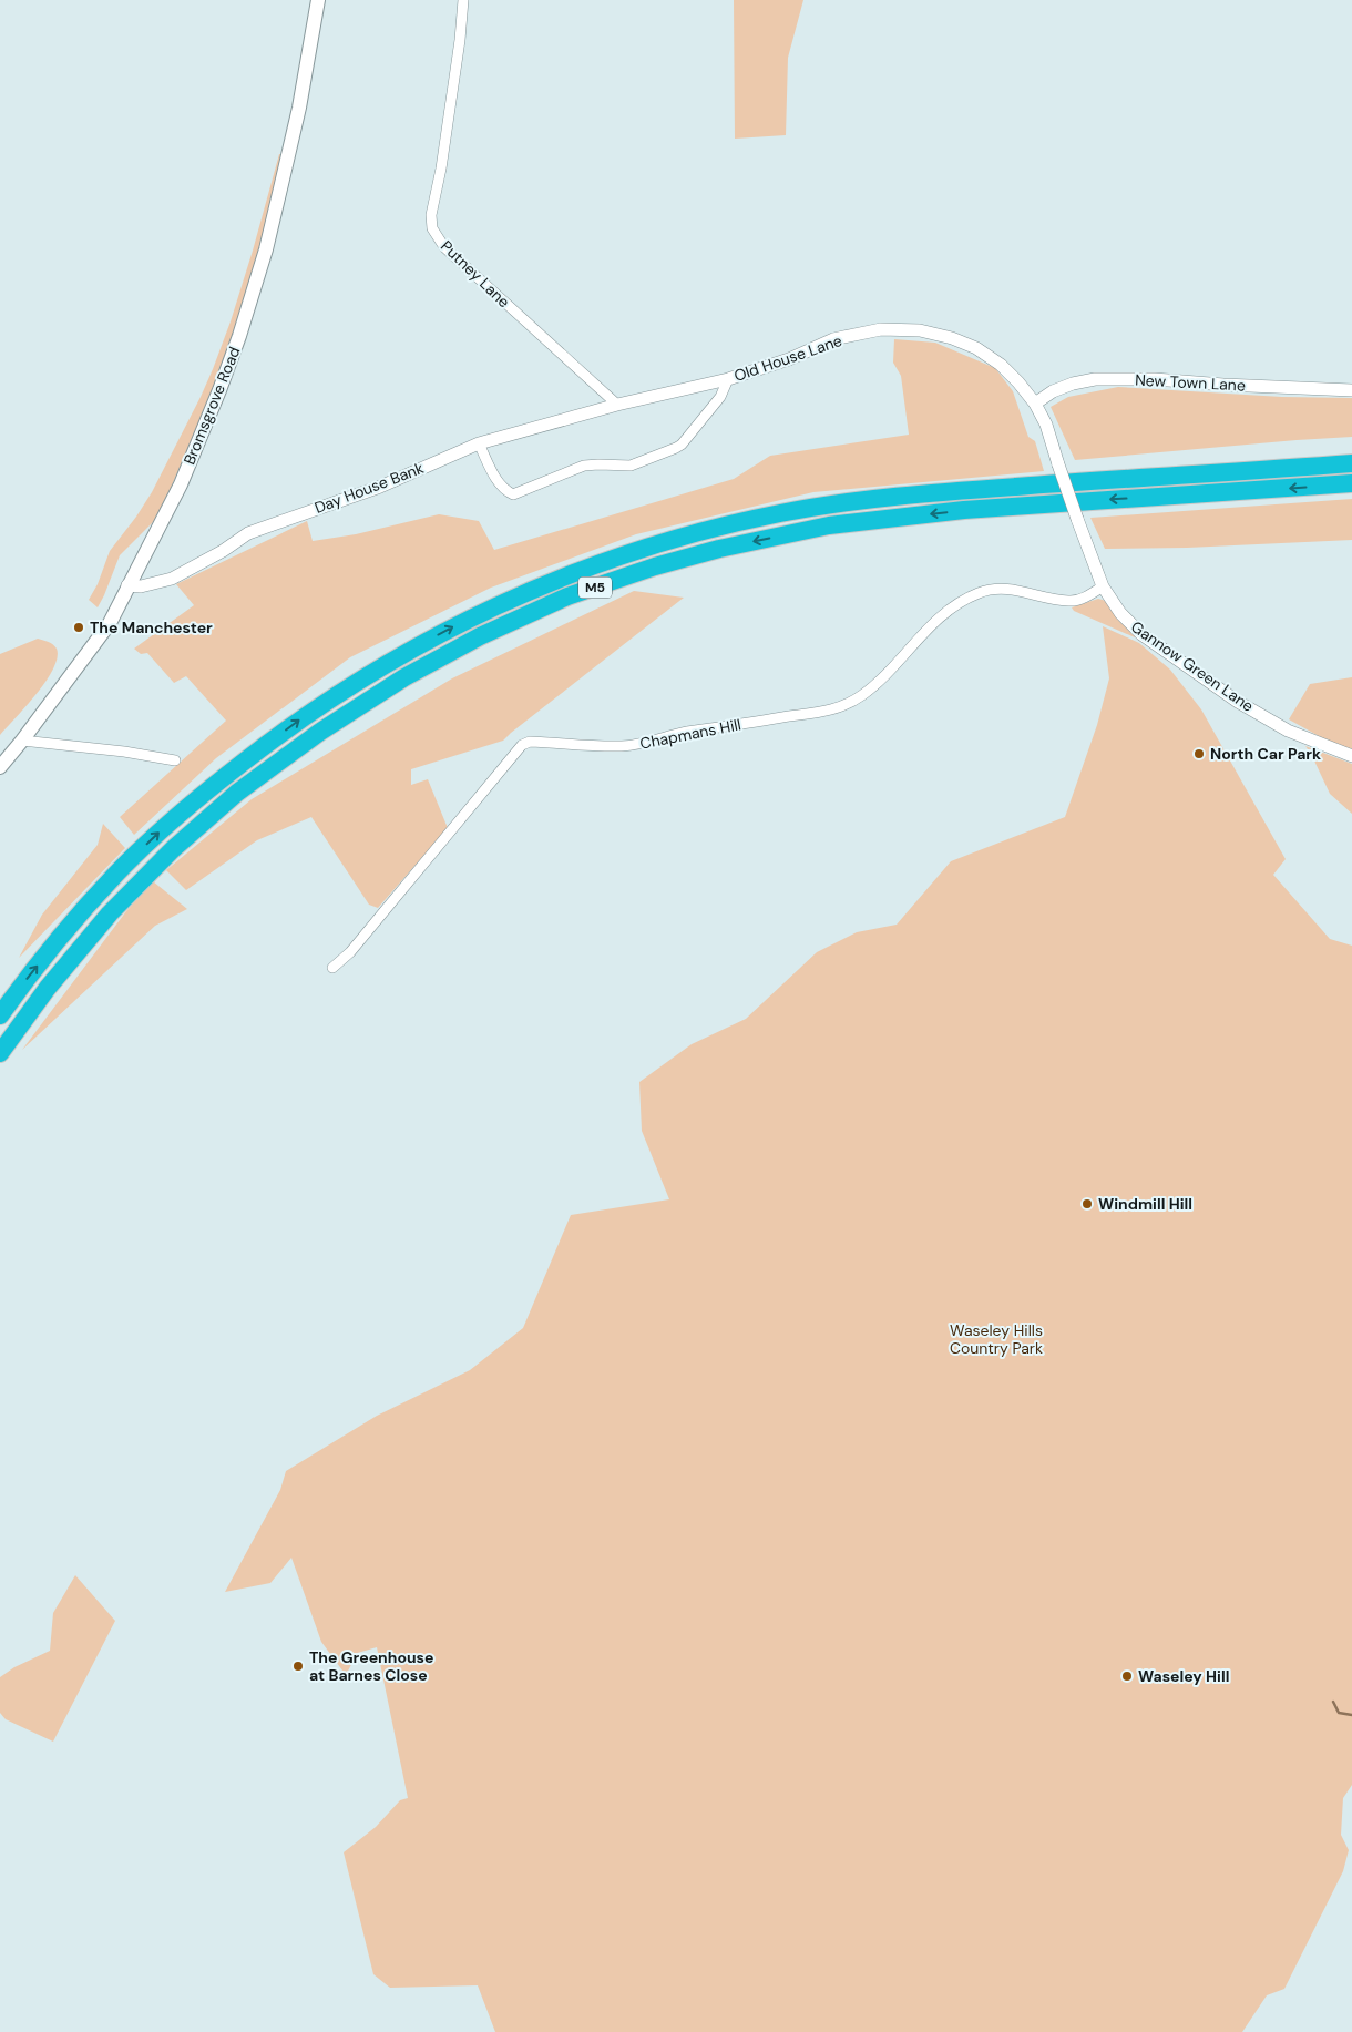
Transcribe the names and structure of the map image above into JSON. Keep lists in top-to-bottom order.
{
  "streets": {
    "highway": ["M5"],
    "main road": ["Bromsgrove Road"],
    "street": [
      "Putney Lane",
      "Old House Lane",
      "New Town Lane",
      "Day House Bank",
      "Gannow Green Lane",
      "Chapmans Hill"
    ]
  },
  "crossings": [
    ["Putney Lane", "Old House Lane"],
    ["Putney Lane", "Day House Bank"],
    ["Old House Lane", "New Town Lane"],
    ["Old House Lane", "Day House Bank"],
    ["Old House Lane", "Gannow Green Lane"],
    ["New Town Lane", "Gannow Green Lane"],
    ["Bromsgrove Road", "Day House Bank"],
    ["Gannow Green Lane", "Chapmans Hill"]
  ],
  "parks": ["Waseley Hills Country Park"],
  "places": [
    "The Manchester",
    "North Car Park",
    "Windmill Hill",
    "The Greenhouse at Barnes Close",
    "Waseley Hill"
  ]
}
